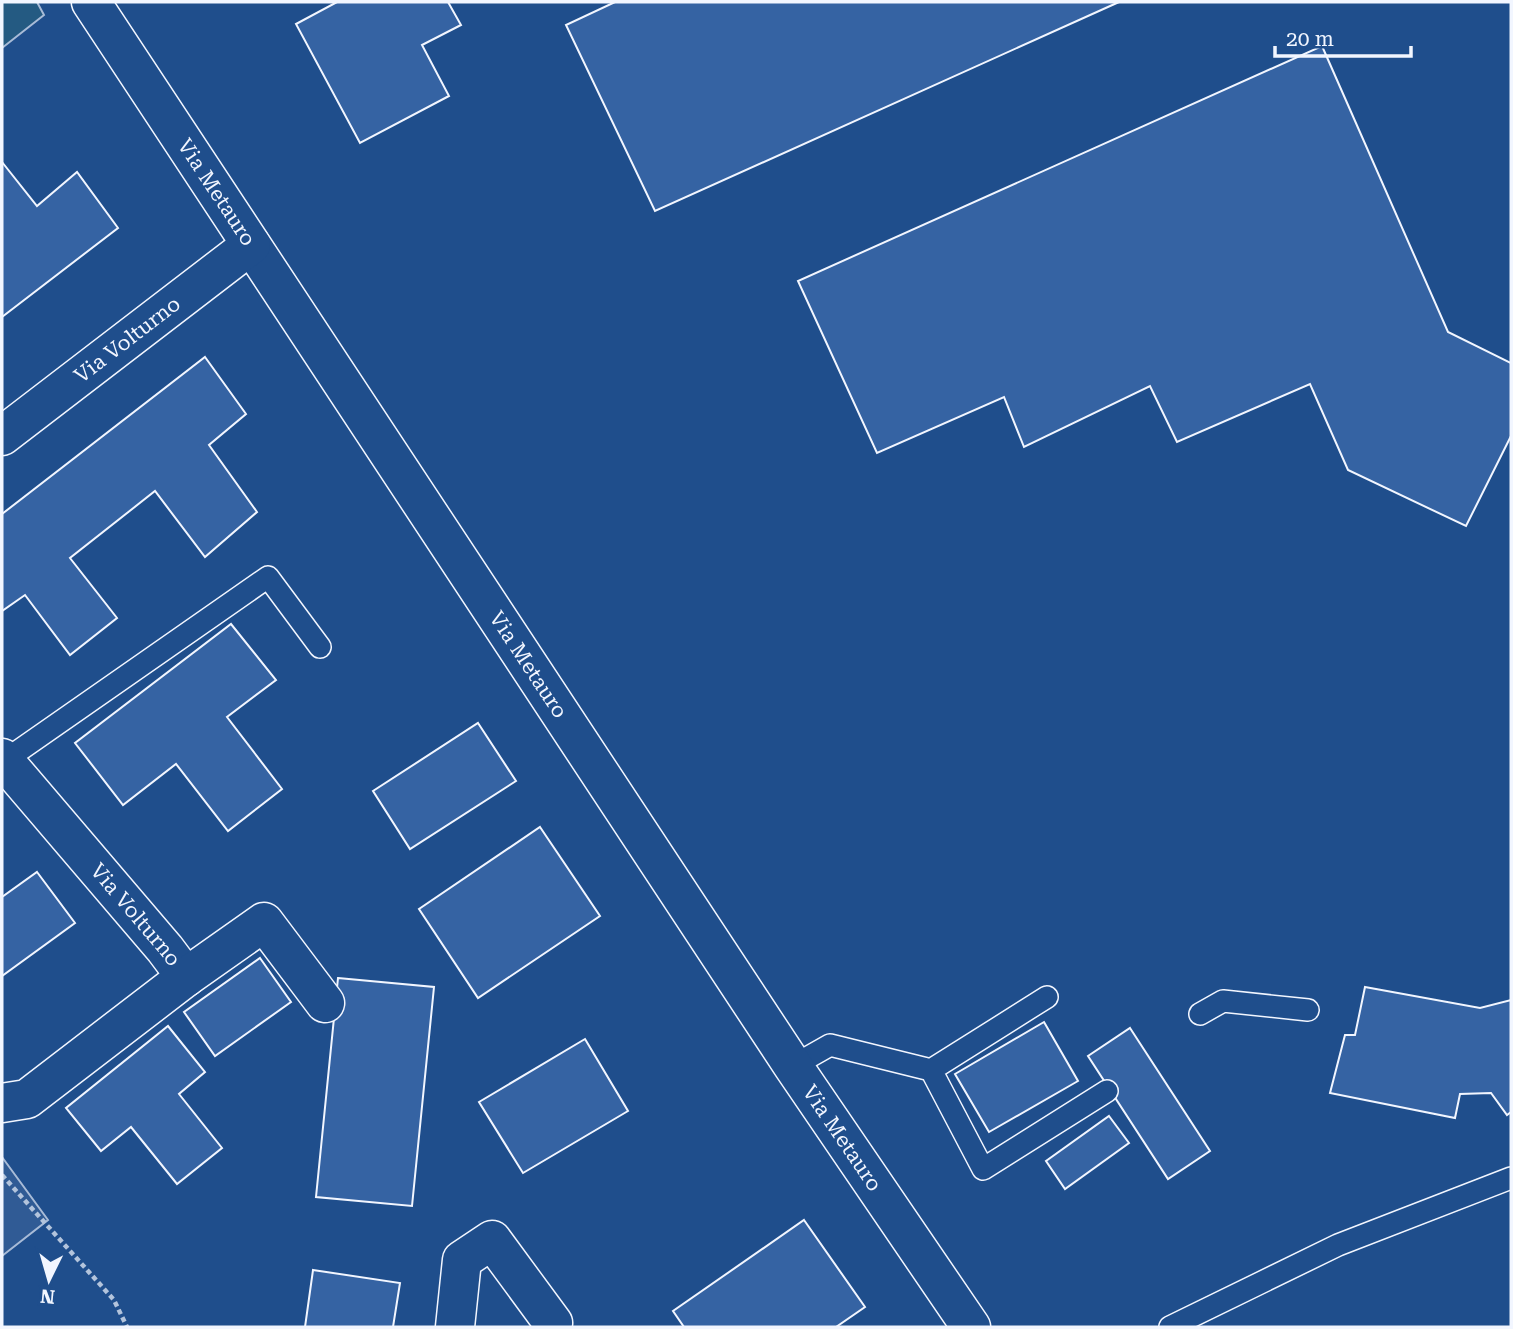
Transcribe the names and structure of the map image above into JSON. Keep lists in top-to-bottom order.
{
  "streets": {
    "street": ["Via Metauro", "Via Volturno"]
  },
  "crossings": [
    ["Via Metauro", "Via Volturno"]
  ],
  "scale_bar": "20 m",
  "north": "bottom"
}
